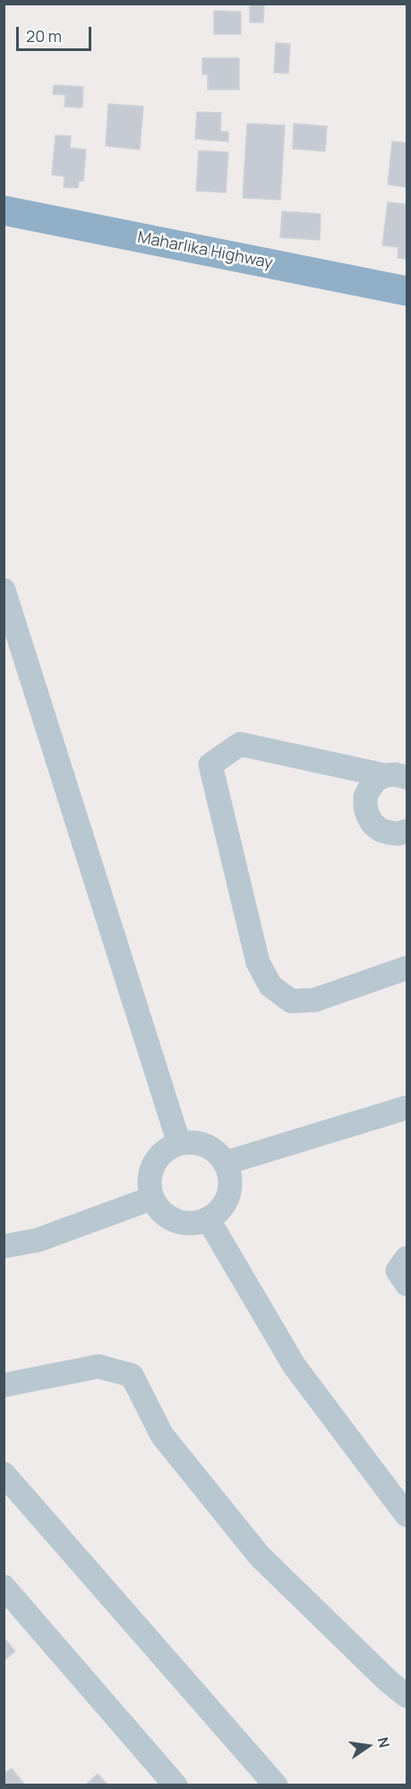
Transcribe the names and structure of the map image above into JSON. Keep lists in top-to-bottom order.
{
  "streets": {
    "highway": ["Maharlika Highway"]
  },
  "scale_bar": "20 m",
  "north": "right"
}
